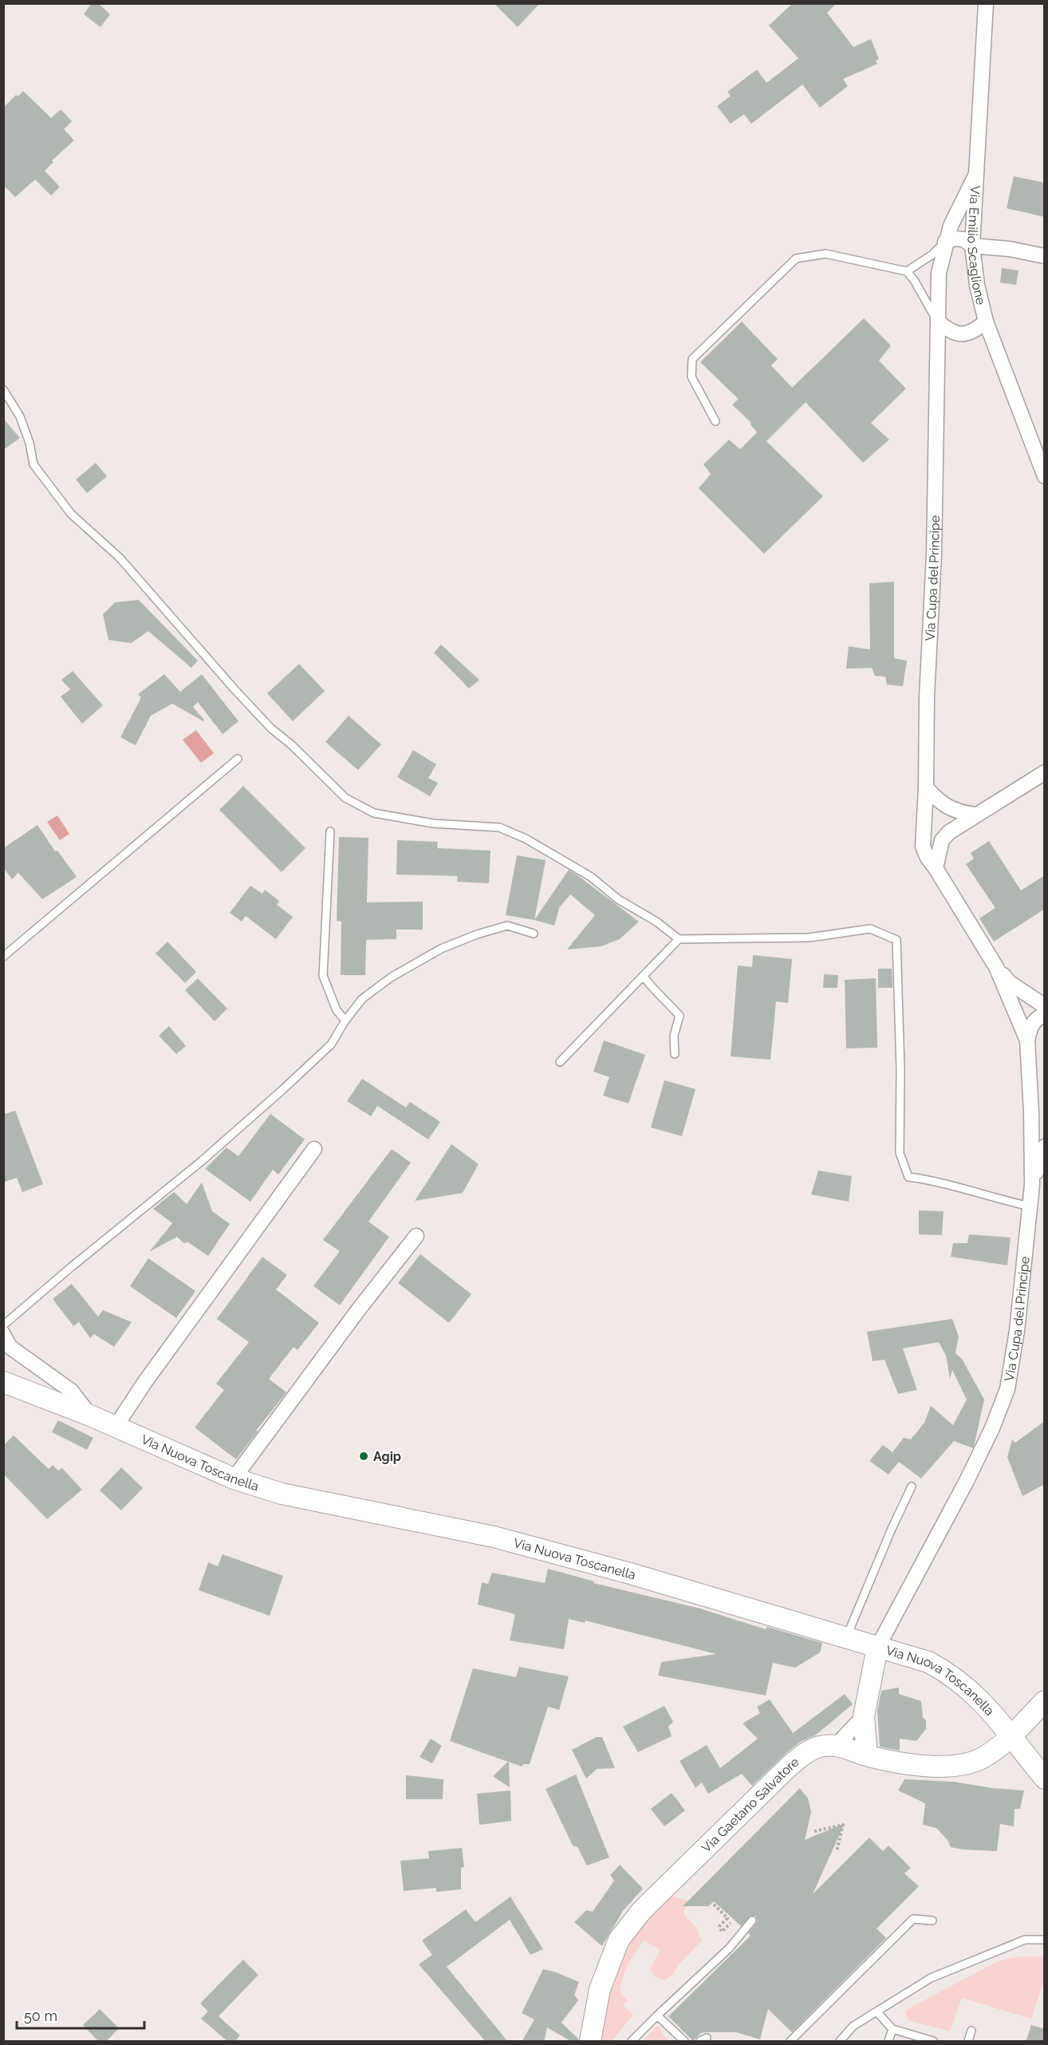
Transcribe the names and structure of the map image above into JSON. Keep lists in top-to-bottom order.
{
  "streets": {
    "main road": ["Via Nuova Toscanella", "Via Gaetano Salvatore"],
    "street": ["Via Emilio Scaglione", "Via Cupa del Principe"]
  },
  "crossings": [
    ["Via Emilio Scaglione", "Via Cupa del Principe"],
    ["Via Cupa del Principe", "Via Nuova Toscanella"]
  ],
  "places": ["Agip"],
  "scale_bar": "50 m"
}
